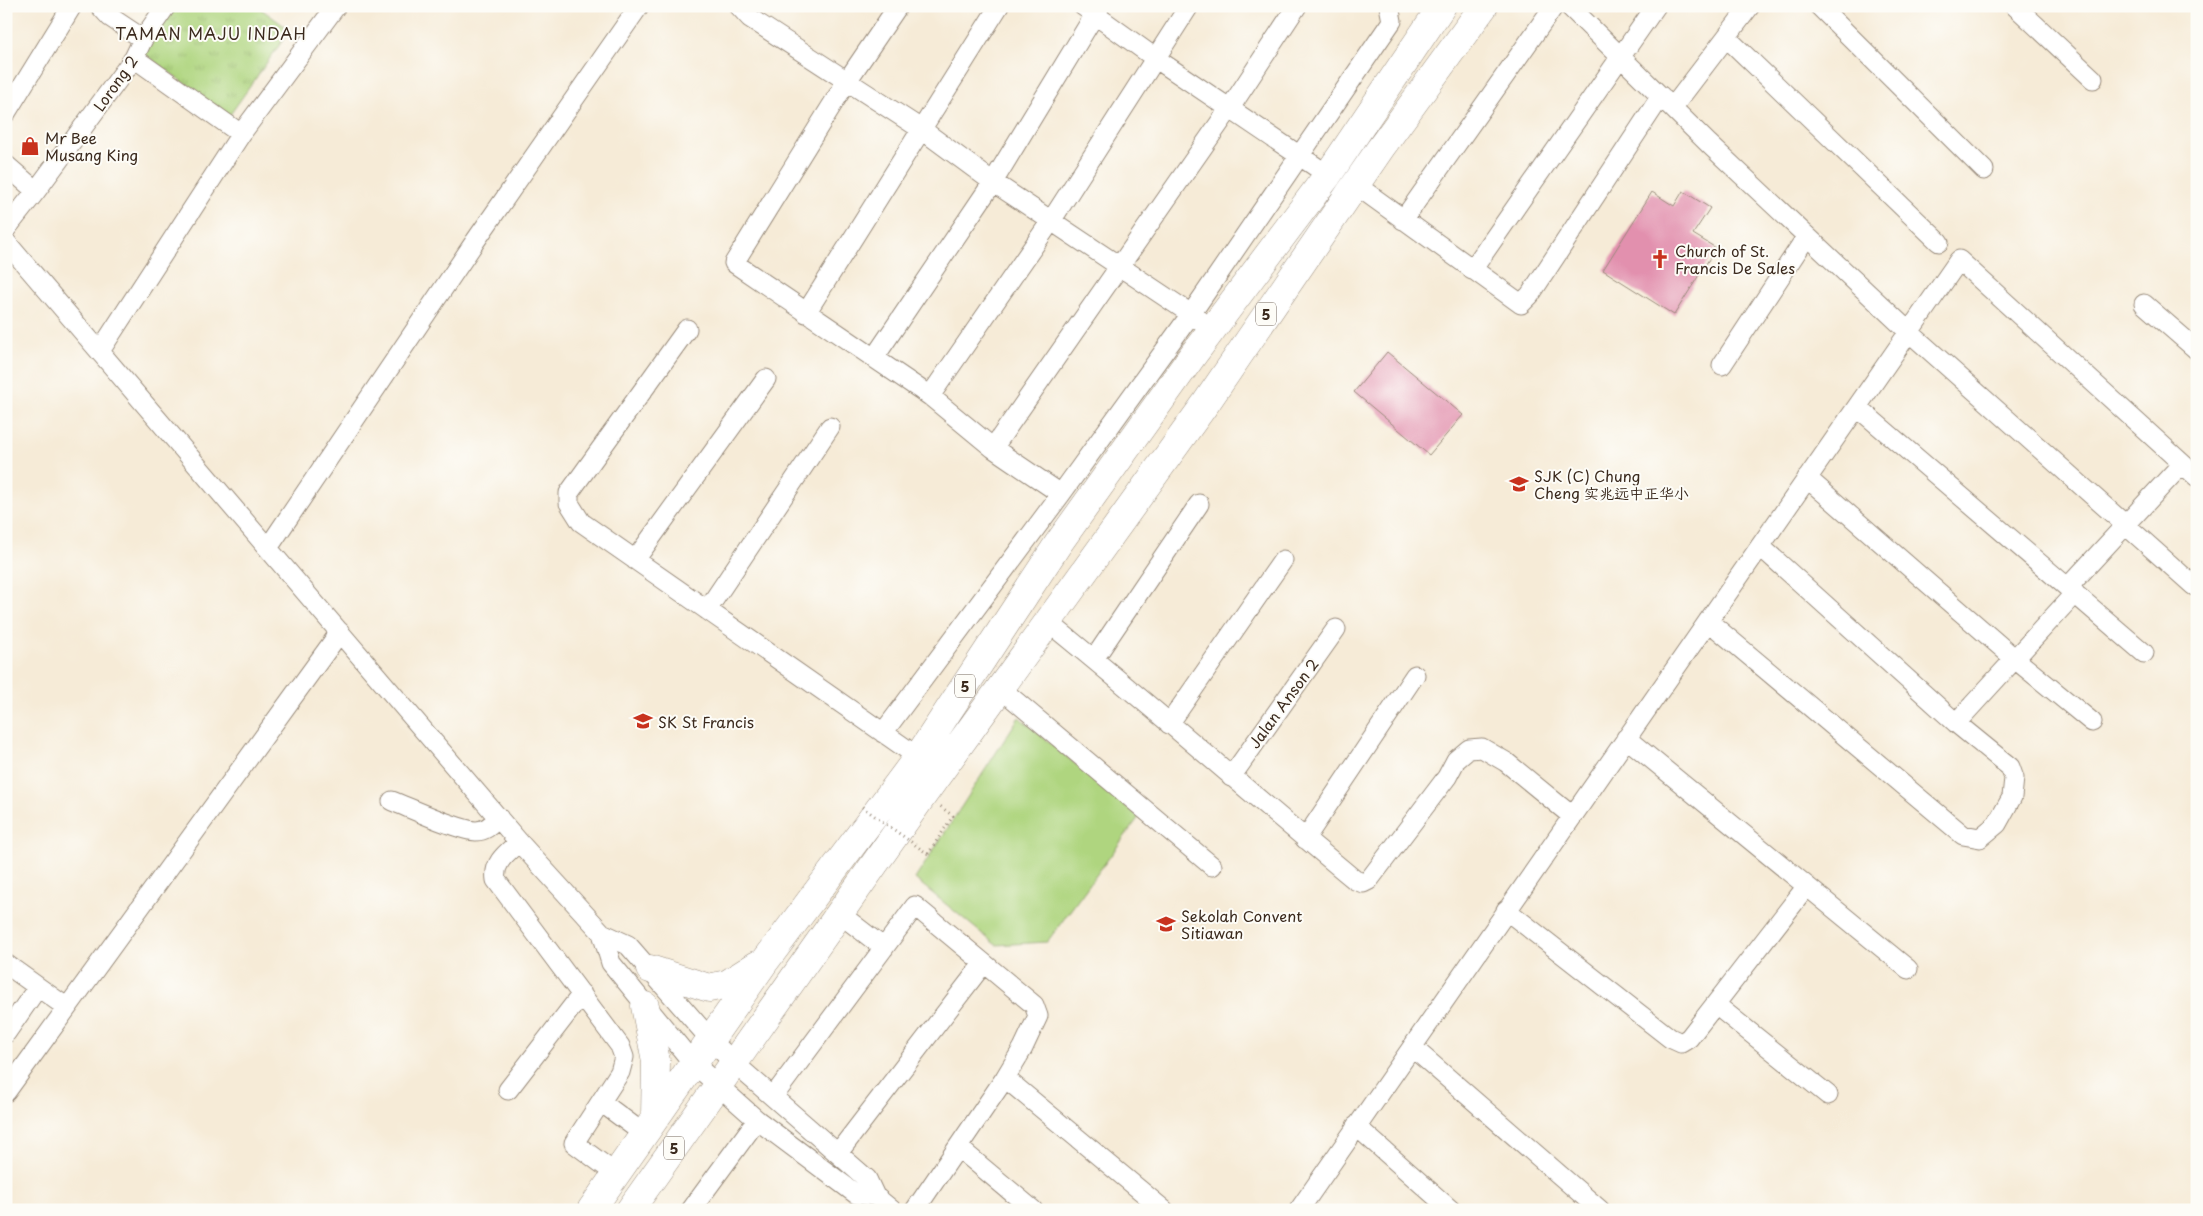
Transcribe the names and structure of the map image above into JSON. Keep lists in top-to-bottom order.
{
  "streets": {
    "highway": ["5"],
    "street": ["Lorong 2", "Jalan Anson 2"]
  },
  "districts": ["TAMAN MAJU INDAH"],
  "places": {
    "shop": ["Mr Bee Musang King"],
    "church": ["Church of St. Francis De Sales"],
    "school or university": ["SJK (C) Chung Cheng 实兆远中正华小", "SK St Francis", "Sekolah Convent Sitiawan"]
  }
}
